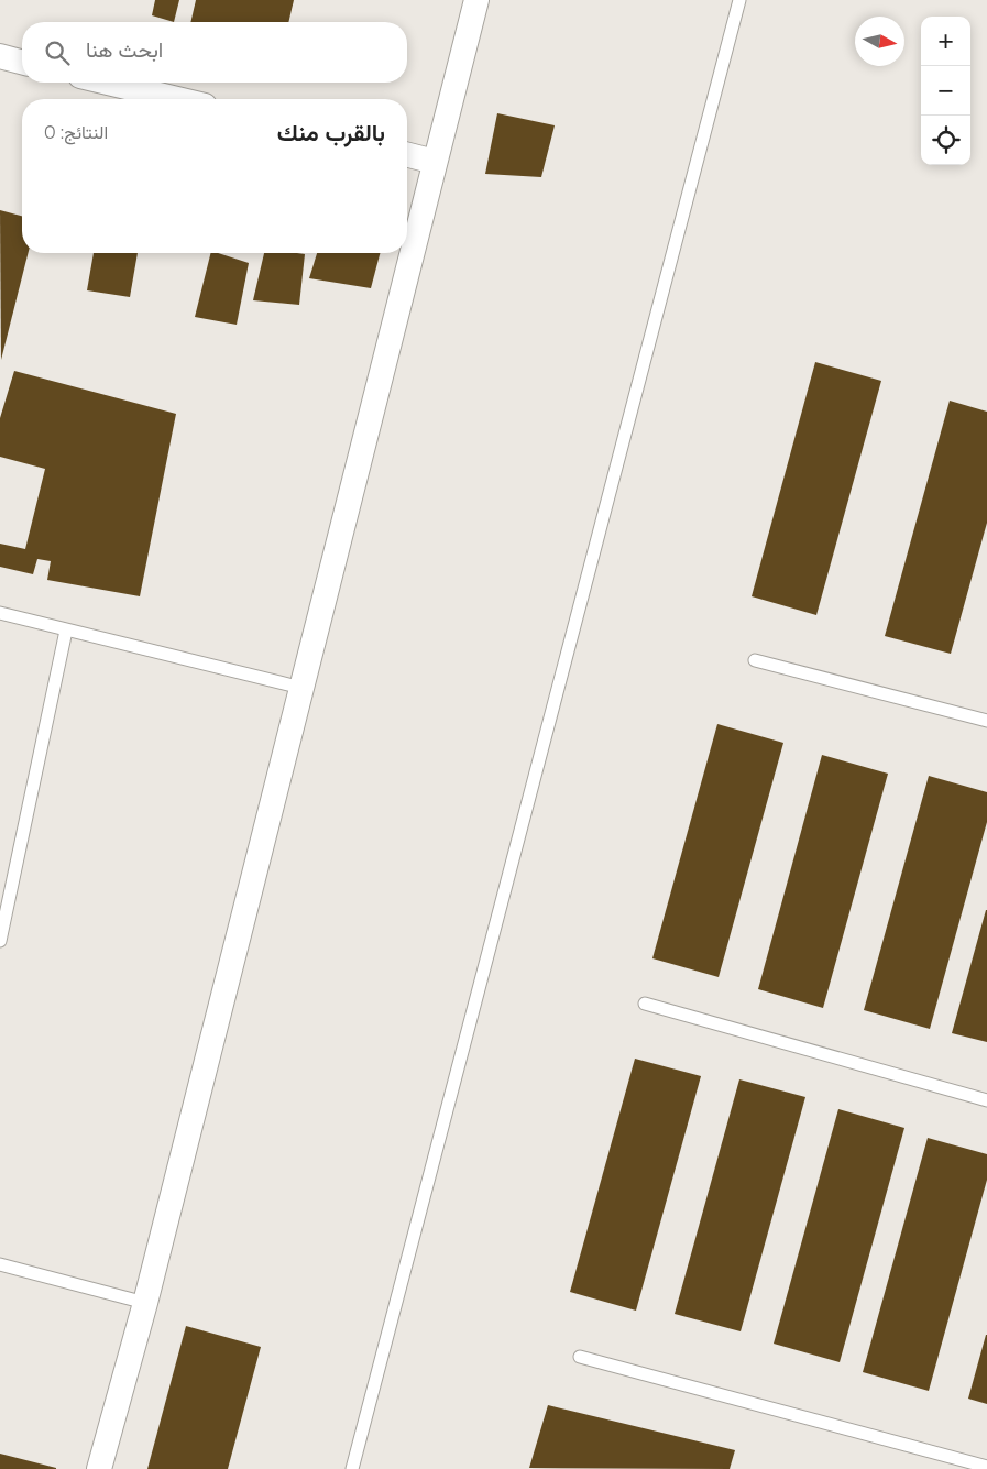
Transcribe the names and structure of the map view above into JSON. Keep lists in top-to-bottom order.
{
  "north": "right",
  "page": {
    "map_buttons": ["+", "−"],
    "search": "ابحث هنا",
    "heading": ["بالقرب منك", "النتائج: 0"]
  }
}
